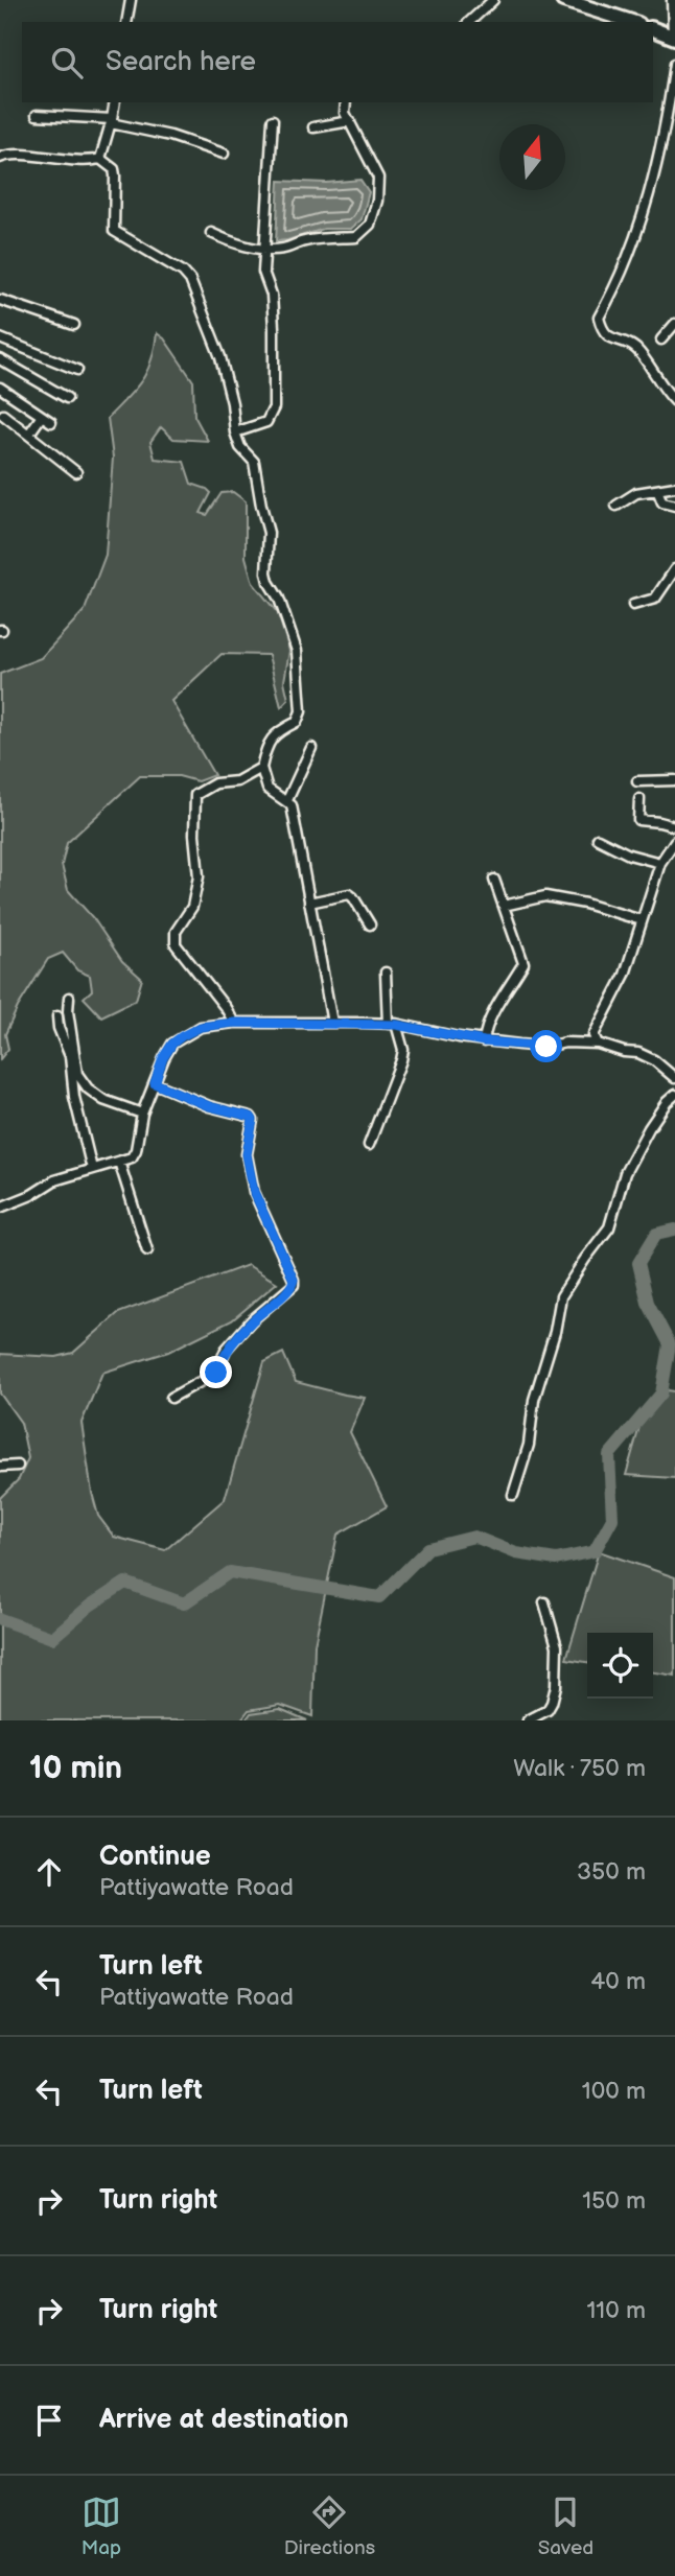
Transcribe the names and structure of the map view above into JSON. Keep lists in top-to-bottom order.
{
  "north": "top",
  "page": {
    "search": "Search here",
    "heading": ["10 min", "Walk · 750 m"],
    "list": [
      ["Continue", "Pattiyawatte Road", "350 m"],
      ["Turn left", "Pattiyawatte Road", "40 m"],
      ["Turn left", "100 m"],
      ["Turn right", "150 m"],
      ["Turn right", "110 m"],
      "Arrive at destination"
    ],
    "nav": ["Map", "Directions", "Saved"]
  }
}
